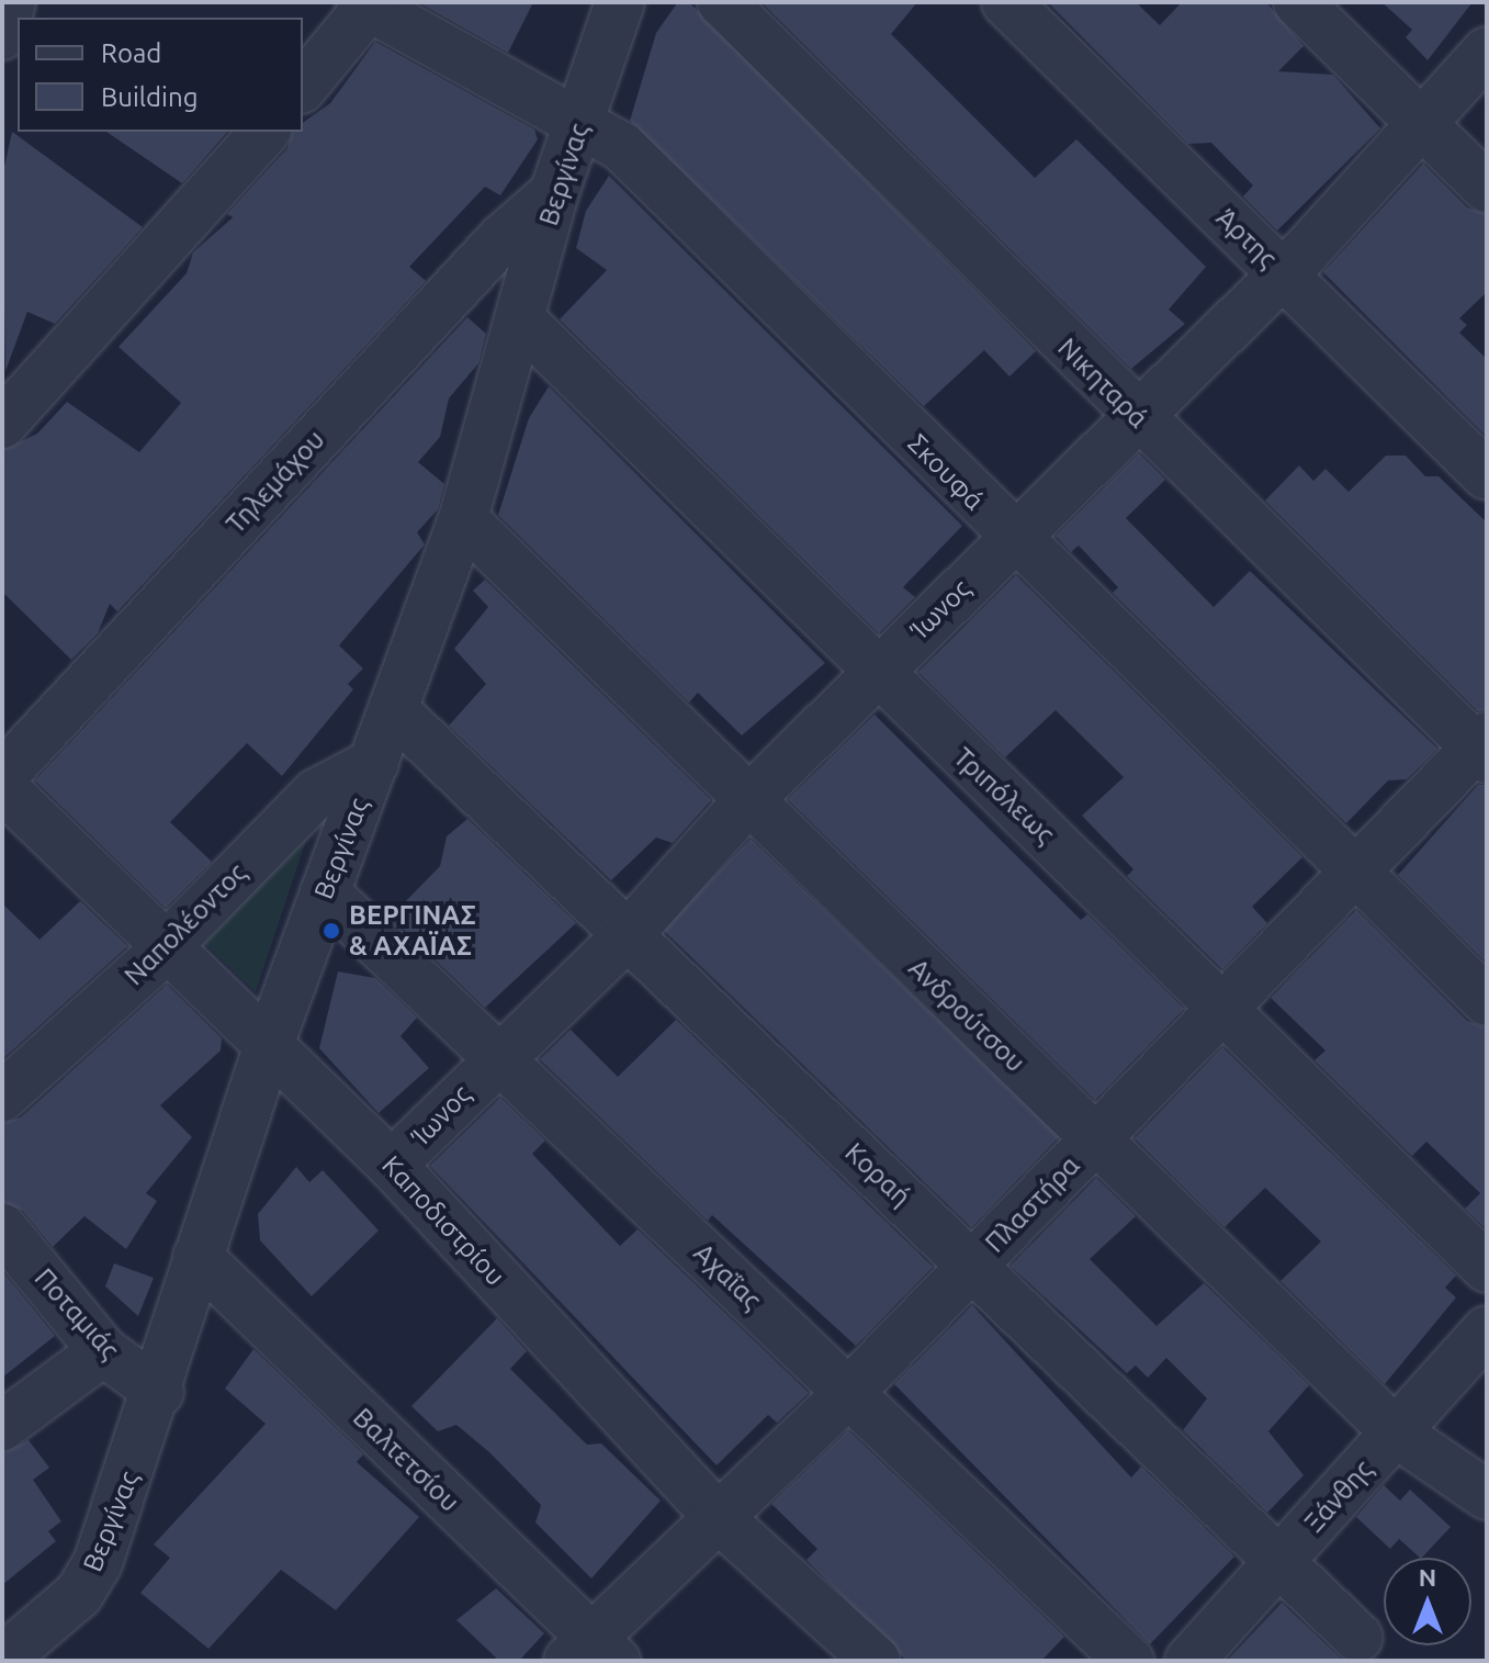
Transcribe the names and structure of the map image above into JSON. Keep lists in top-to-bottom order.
{
  "streets": {
    "street": [
      "Βεργίνας",
      "Άρτης",
      "Νικηταρά",
      "Σκουφά",
      "Τηλεμάχου",
      "Ίωνος",
      "Τριπόλεως",
      "Ναπολέοντος",
      "Ανδρούτσου",
      "Κοραή",
      "Πλαστήρα",
      "Καποδιστρίου",
      "Αχαΐας",
      "Ποταμιάς",
      "Βαλτετσίου",
      "Ξάνθης"
    ]
  },
  "crossings": [
    ["Βεργίνας", "Σκουφά"],
    ["Βεργίνας", "Τηλεμάχου"],
    ["Βεργίνας", "Τριπόλεως"],
    ["Βεργίνας", "Ναπολέοντος"],
    ["Βεργίνας", "Ανδρούτσου"],
    ["Βεργίνας", "Κοραή"],
    ["Βεργίνας", "Καποδιστρίου"],
    ["Βεργίνας", "Αχαΐας"],
    ["Βεργίνας", "Ποταμιάς"],
    ["Βεργίνας", "Βαλτετσίου"],
    ["Άρτης", "Ίωνος"],
    ["Νικηταρά", "Ίωνος"],
    ["Νικηταρά", "Πλαστήρα"],
    ["Σκουφά", "Ίωνος"],
    ["Σκουφά", "Πλαστήρα"],
    ["Ίωνος", "Τριπόλεως"],
    ["Ίωνος", "Ανδρούτσου"],
    ["Ίωνος", "Κοραή"],
    ["Ίωνος", "Καποδιστρίου"],
    ["Ίωνος", "Αχαΐας"],
    ["Τριπόλεως", "Πλαστήρα"],
    ["Ναπολέοντος", "Καποδιστρίου"],
    ["Ανδρούτσου", "Πλαστήρα"],
    ["Ανδρούτσου", "Ξάνθης"],
    ["Κοραή", "Πλαστήρα"],
    ["Κοραή", "Ξάνθης"],
    ["Πλαστήρα", "Καποδιστρίου"],
    ["Πλαστήρα", "Αχαΐας"],
    ["Πλαστήρα", "Βαλτετσίου"]
  ],
  "places": ["ΒΕΡΓΙΝΑΣ & ΑΧΑΪΑΣ"],
  "legend": ["Road", "Building"],
  "north": "top"
}
